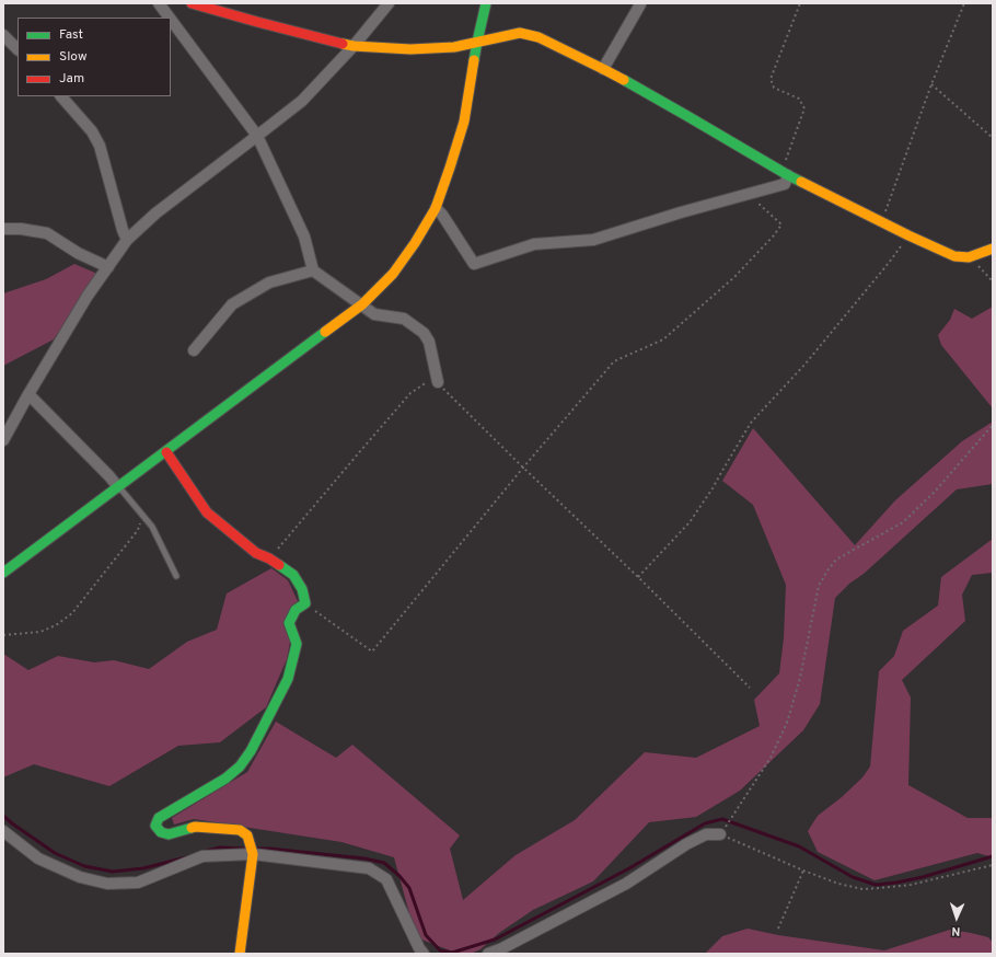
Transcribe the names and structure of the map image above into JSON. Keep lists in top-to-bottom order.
{
  "legend": ["Fast", "Slow", "Jam"],
  "north": "bottom"
}
